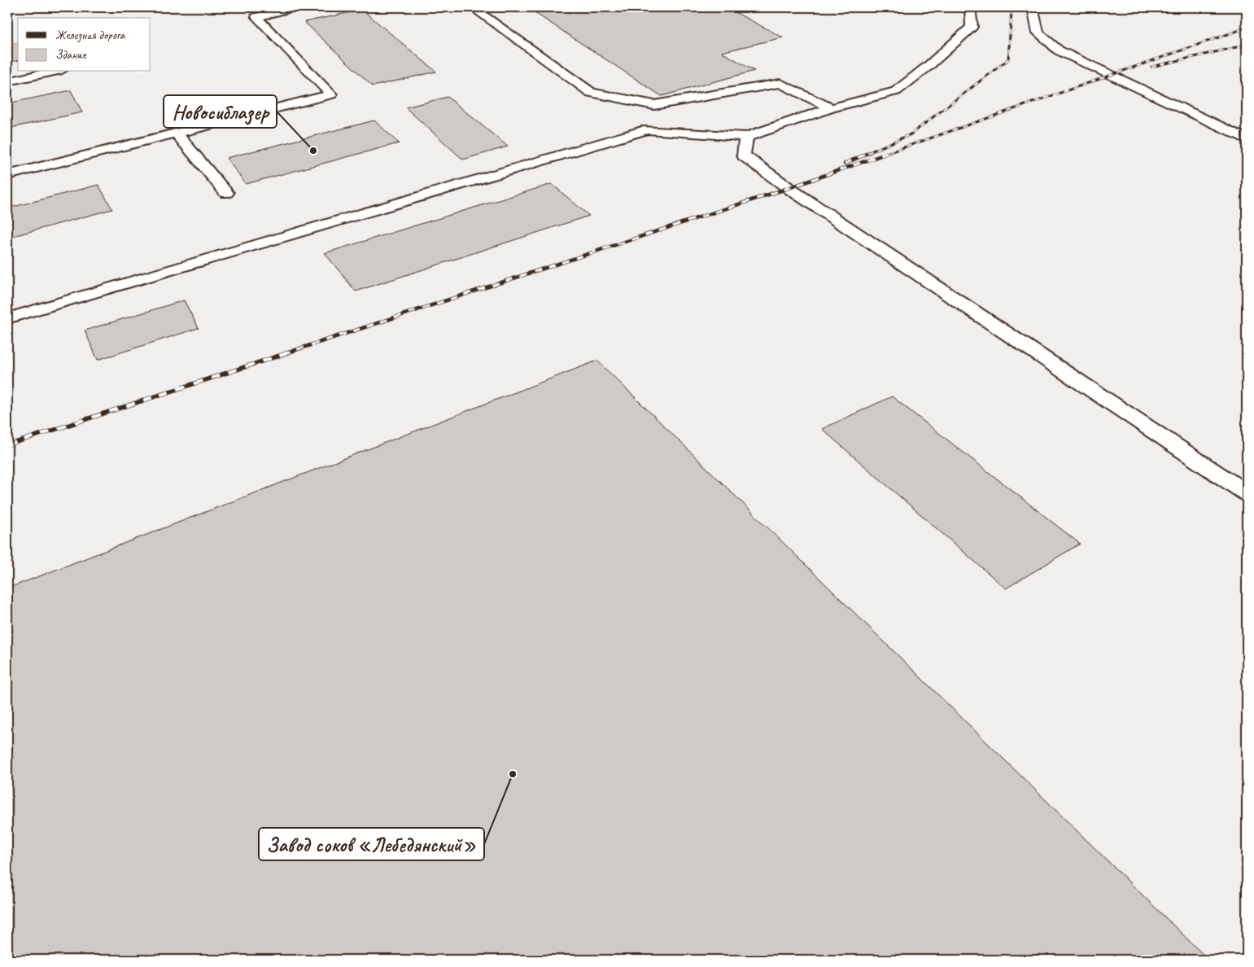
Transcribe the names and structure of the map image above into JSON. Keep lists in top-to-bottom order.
{
  "places": ["Новосиблазер", "Завод соков «Лебедянский»"],
  "legend": ["Железная дорога", "Здание"]
}
